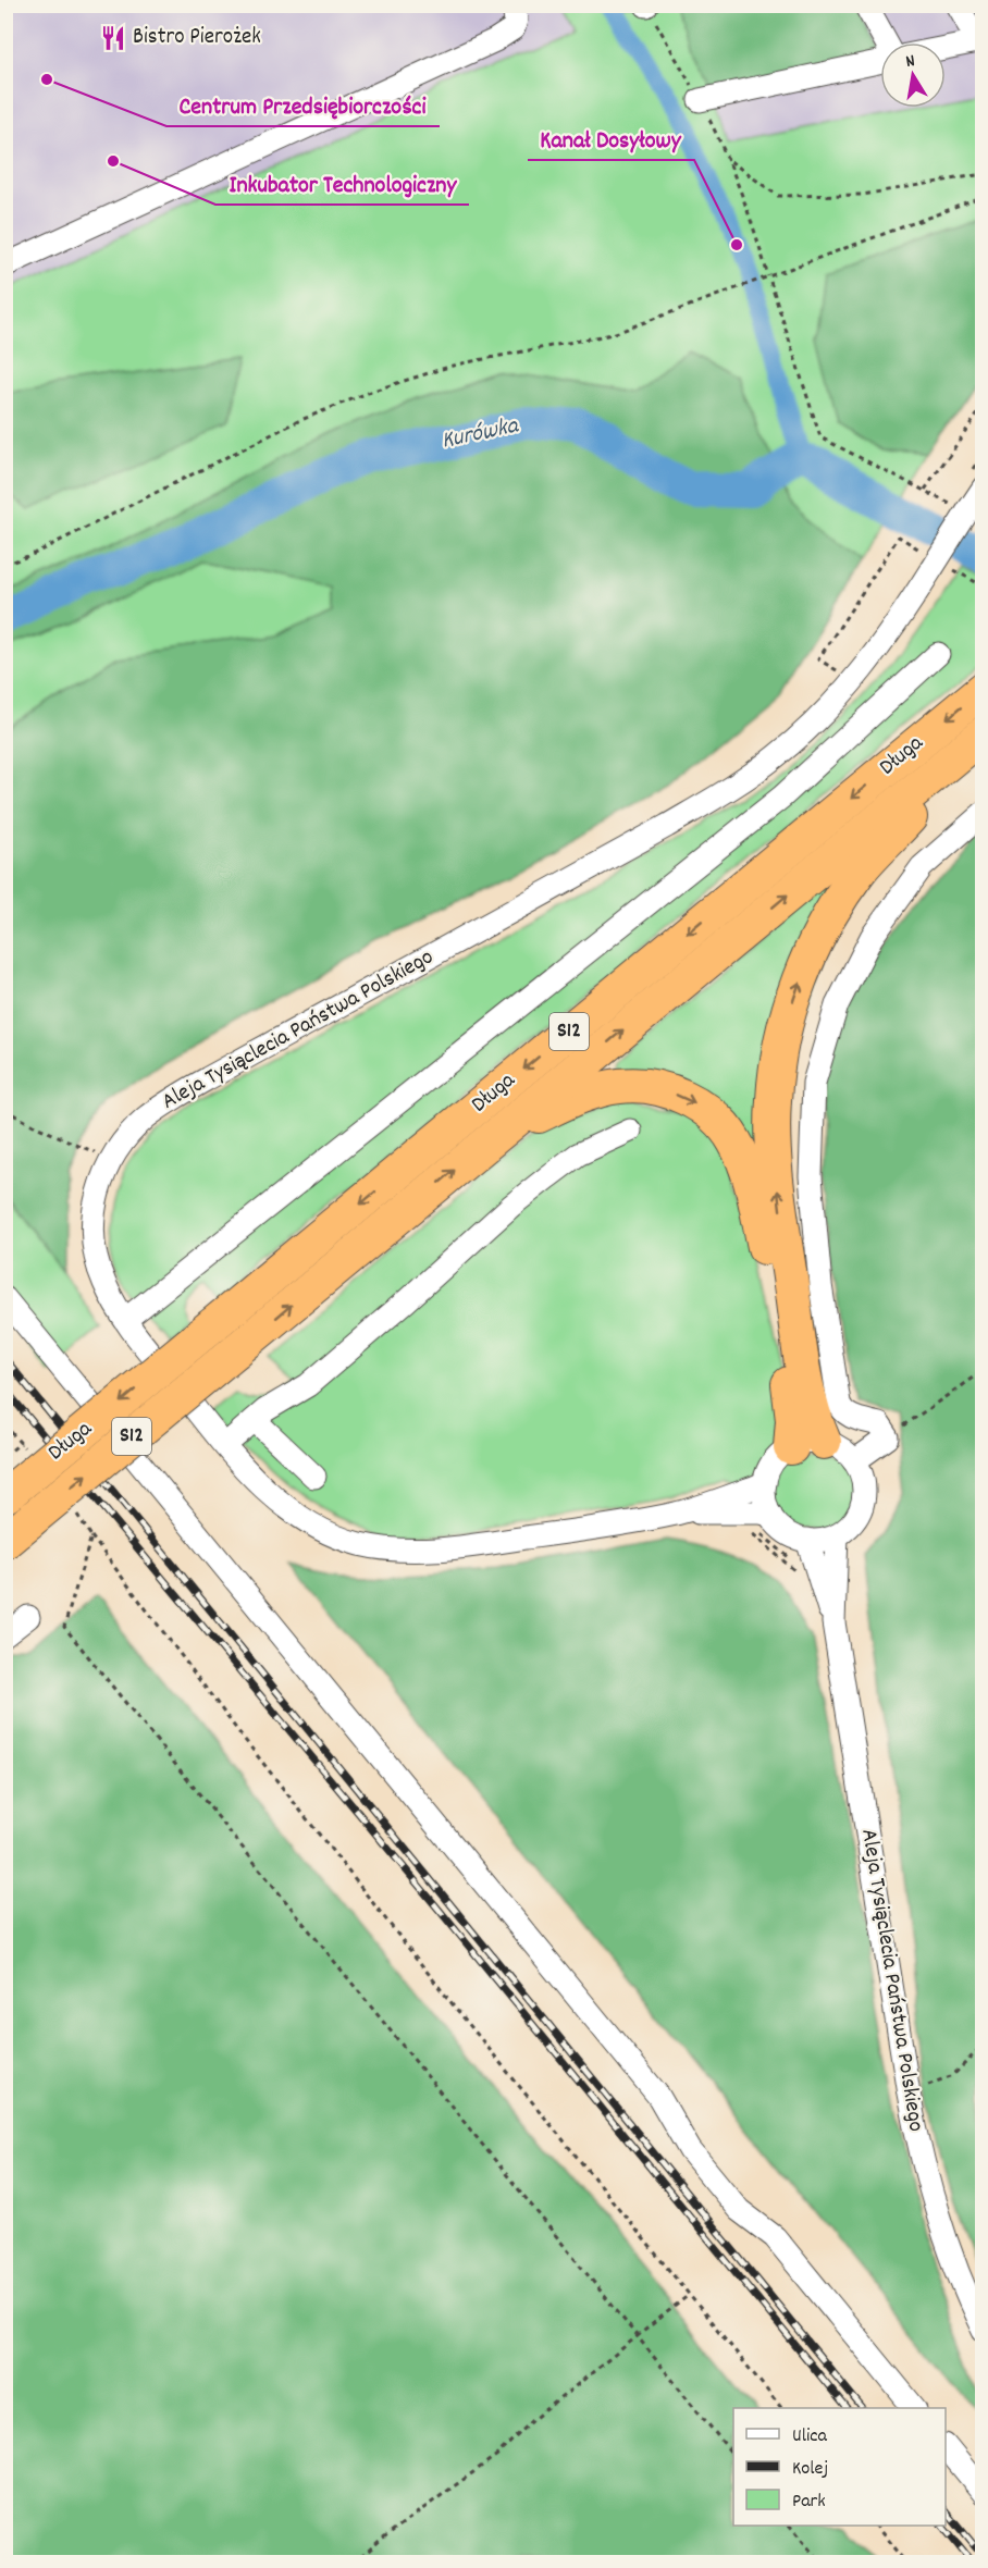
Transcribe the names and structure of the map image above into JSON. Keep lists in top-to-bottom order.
{
  "streets": {
    "highway": ["Długa", "S12"],
    "street": ["Aleja Tysiąclecia Państwa Polskiego"]
  },
  "crossings": [
    ["Długa", "S12"]
  ],
  "water": ["Kurówka"],
  "places": {
    "restaurant": ["Bistro Pierożek"],
    "other": ["Centrum Przedsiębiorczości", "Inkubator Technologiczny", "Kanał Dosyłowy"]
  },
  "legend": ["Ulica", "Kolej", "Park"],
  "north": "top"
}
